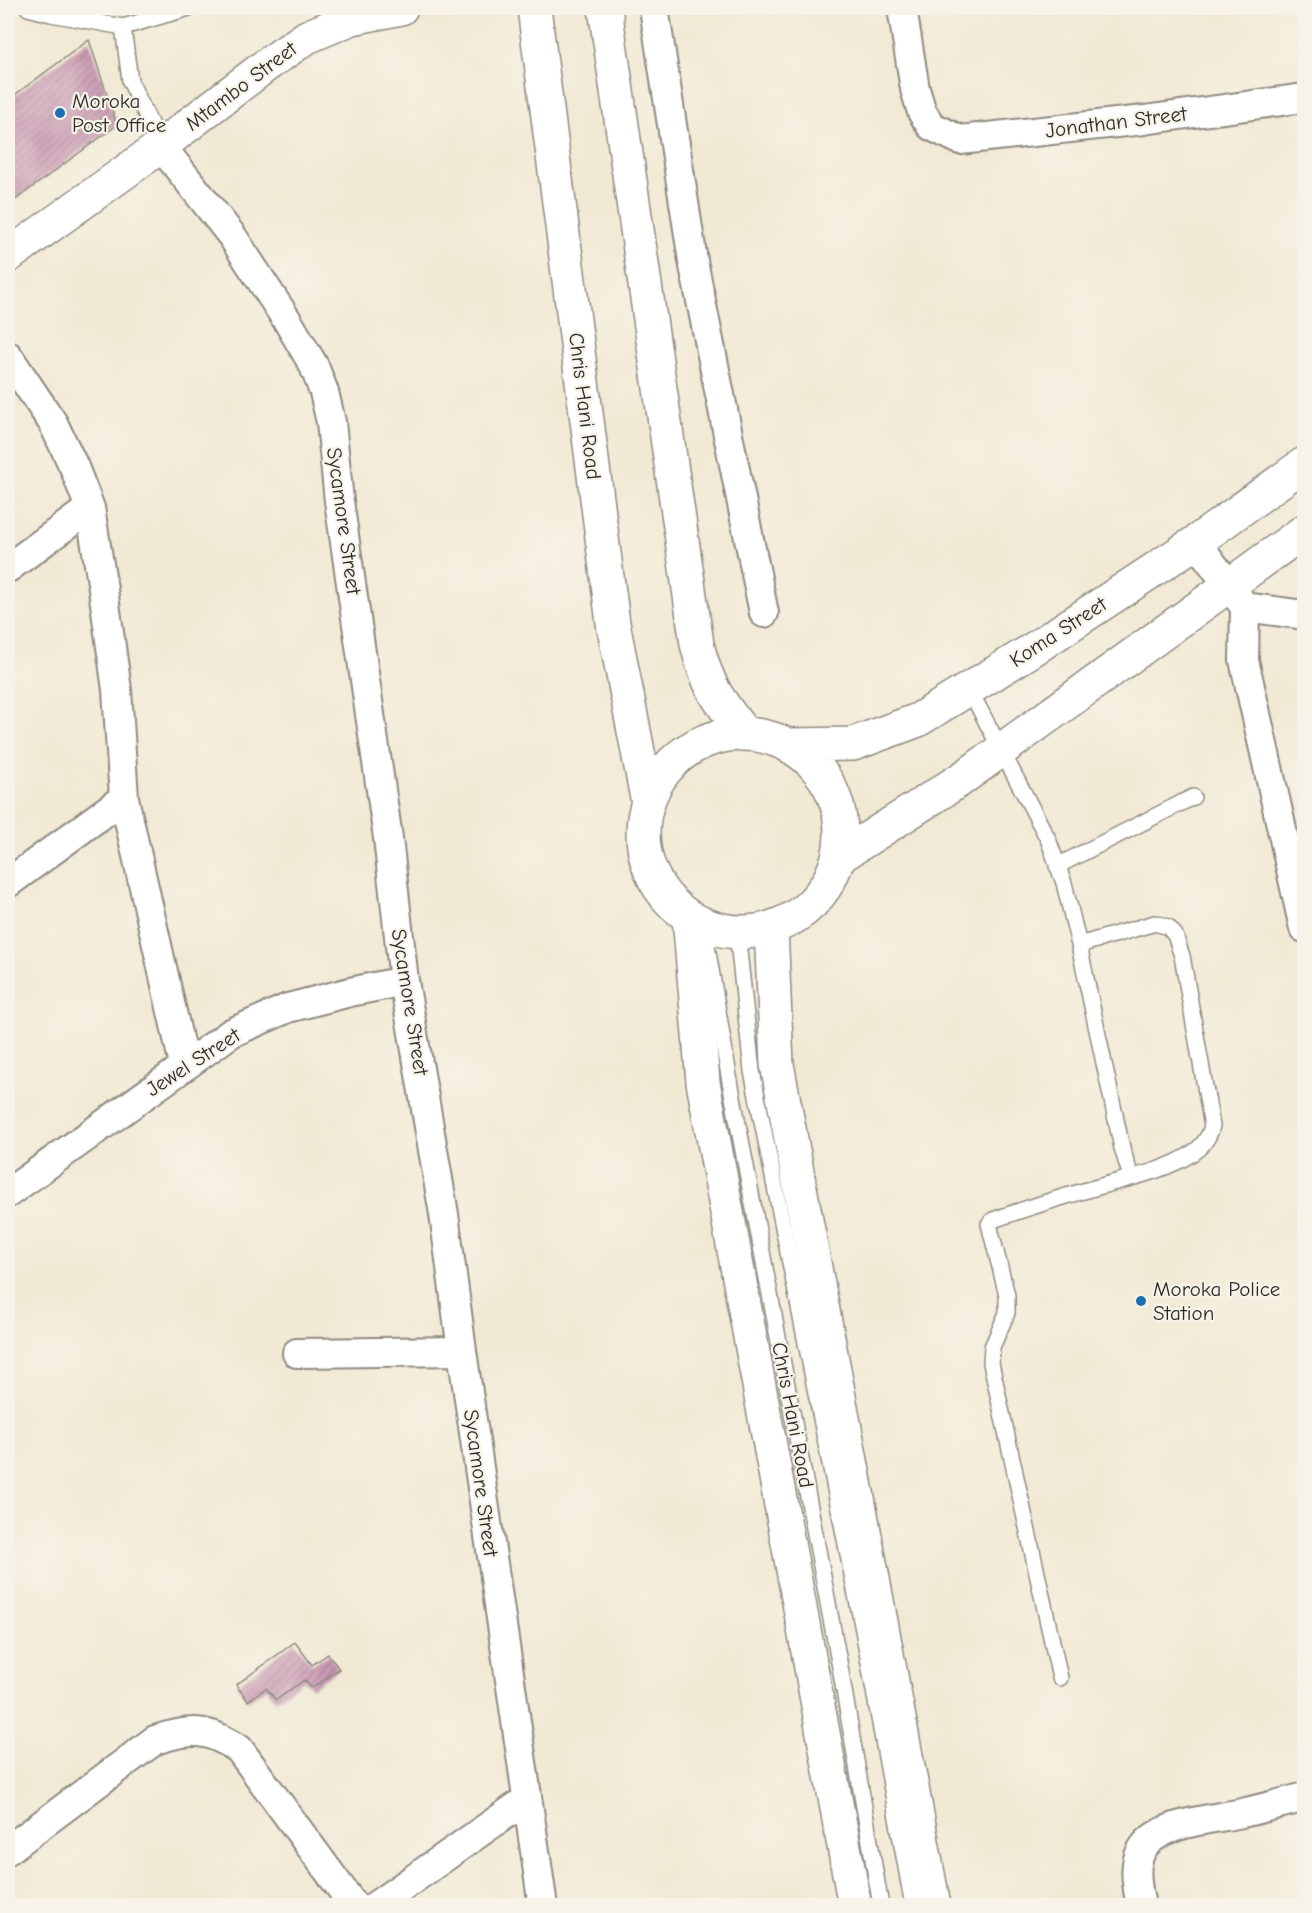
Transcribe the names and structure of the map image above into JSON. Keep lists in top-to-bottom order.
{
  "streets": {
    "main road": ["Mtambo Street", "Chris Hani Road", "Koma Street"],
    "street": ["Jonathan Street", "Sycamore Street", "Jewel Street"]
  },
  "crossings": [
    ["Mtambo Street", "Sycamore Street"],
    ["Chris Hani Road", "Koma Street"],
    ["Sycamore Street", "Jewel Street"]
  ],
  "places": ["Moroka Post Office", "Moroka Police Station"]
}
